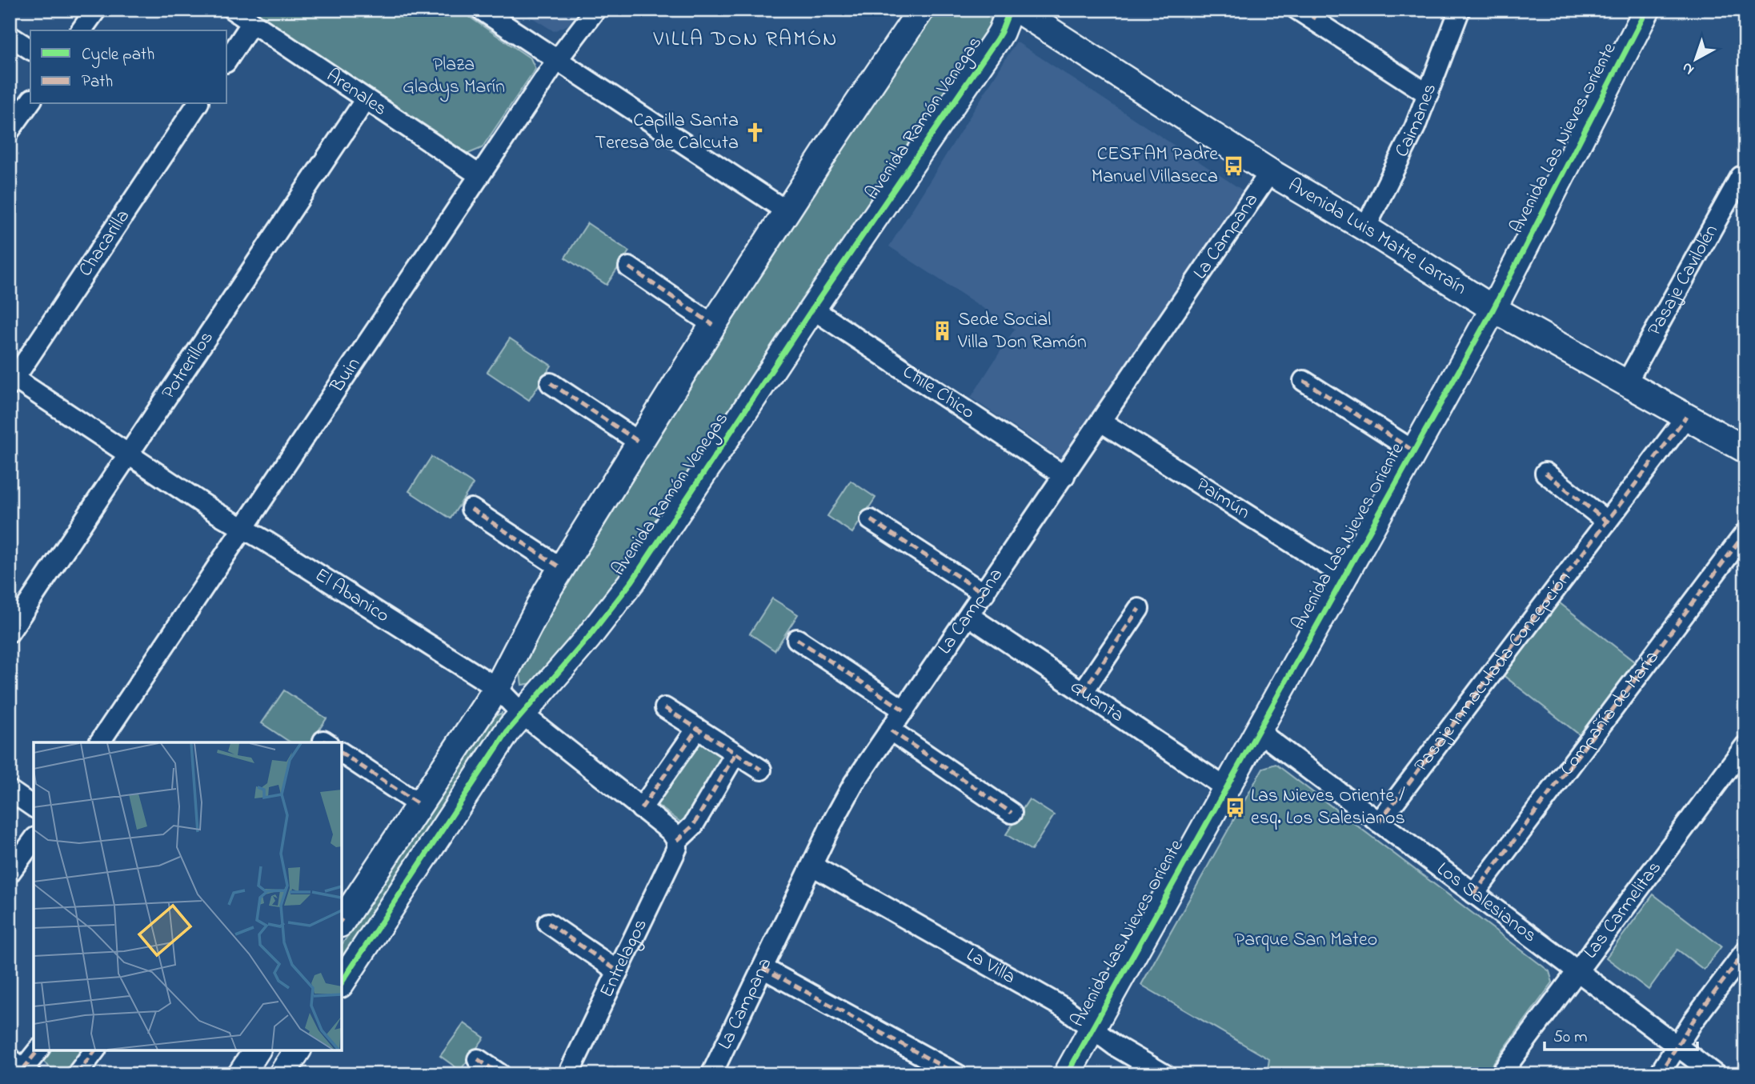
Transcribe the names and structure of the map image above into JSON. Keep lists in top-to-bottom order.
{
  "streets": {
    "street": [
      "Arenales",
      "Avenida Ramón Venegas",
      "Caimanes",
      "Avenida Las Nieves Oriente",
      "La Campana",
      "Avenida Luis Matte Larraín",
      "Chacarilla",
      "Pasaje Cavilolén",
      "Potrerillos",
      "Buin",
      "Chile Chico",
      "Paimún",
      "El Abanico",
      "Pasaje Inmaculada Concepción",
      "Guanta",
      "Compañía de María",
      "Los Salesianos",
      "Las Carmelitas",
      "Entrelagos",
      "La Villa"
    ]
  },
  "crossings": [
    ["Arenales", "Potrerillos"],
    ["Arenales", "Buin"],
    ["Avenida Ramón Venegas", "Chile Chico"],
    ["Avenida Ramón Venegas", "El Abanico"],
    ["Caimanes", "Avenida Luis Matte Larraín"],
    ["Avenida Las Nieves Oriente", "Avenida Luis Matte Larraín"],
    ["Avenida Las Nieves Oriente", "Paimún"],
    ["Avenida Las Nieves Oriente", "Guanta"],
    ["Avenida Las Nieves Oriente", "Los Salesianos"],
    ["Avenida Las Nieves Oriente", "La Villa"],
    ["La Campana", "Avenida Luis Matte Larraín"],
    ["La Campana", "Chile Chico"],
    ["La Campana", "Paimún"],
    ["La Campana", "Guanta"],
    ["La Campana", "La Villa"],
    ["Avenida Luis Matte Larraín", "Pasaje Cavilolén"],
    ["Avenida Luis Matte Larraín", "Pasaje Inmaculada Concepción"],
    ["Chacarilla", "El Abanico"],
    ["Potrerillos", "El Abanico"],
    ["Buin", "El Abanico"],
    ["El Abanico", "Entrelagos"],
    ["Pasaje Inmaculada Concepción", "Los Salesianos"],
    ["Compañía de María", "Los Salesianos"],
    ["Los Salesianos", "Las Carmelitas"]
  ],
  "districts": ["VILLA DON RAMÓN"],
  "parks": ["Plaza Gladys Marín", "Parque San Mateo"],
  "places": {
    "church": ["Capilla Santa Teresa de Calcuta"],
    "bus stop": ["CESFAM Padre Manuel Villaseca", "Las Nieves Oriente / esq. Los Salesianos"],
    "building": ["Sede Social Villa Don Ramón"]
  },
  "legend": ["Cycle path", "Path"],
  "scale_bar": "50 m",
  "north": "bottom left"
}
